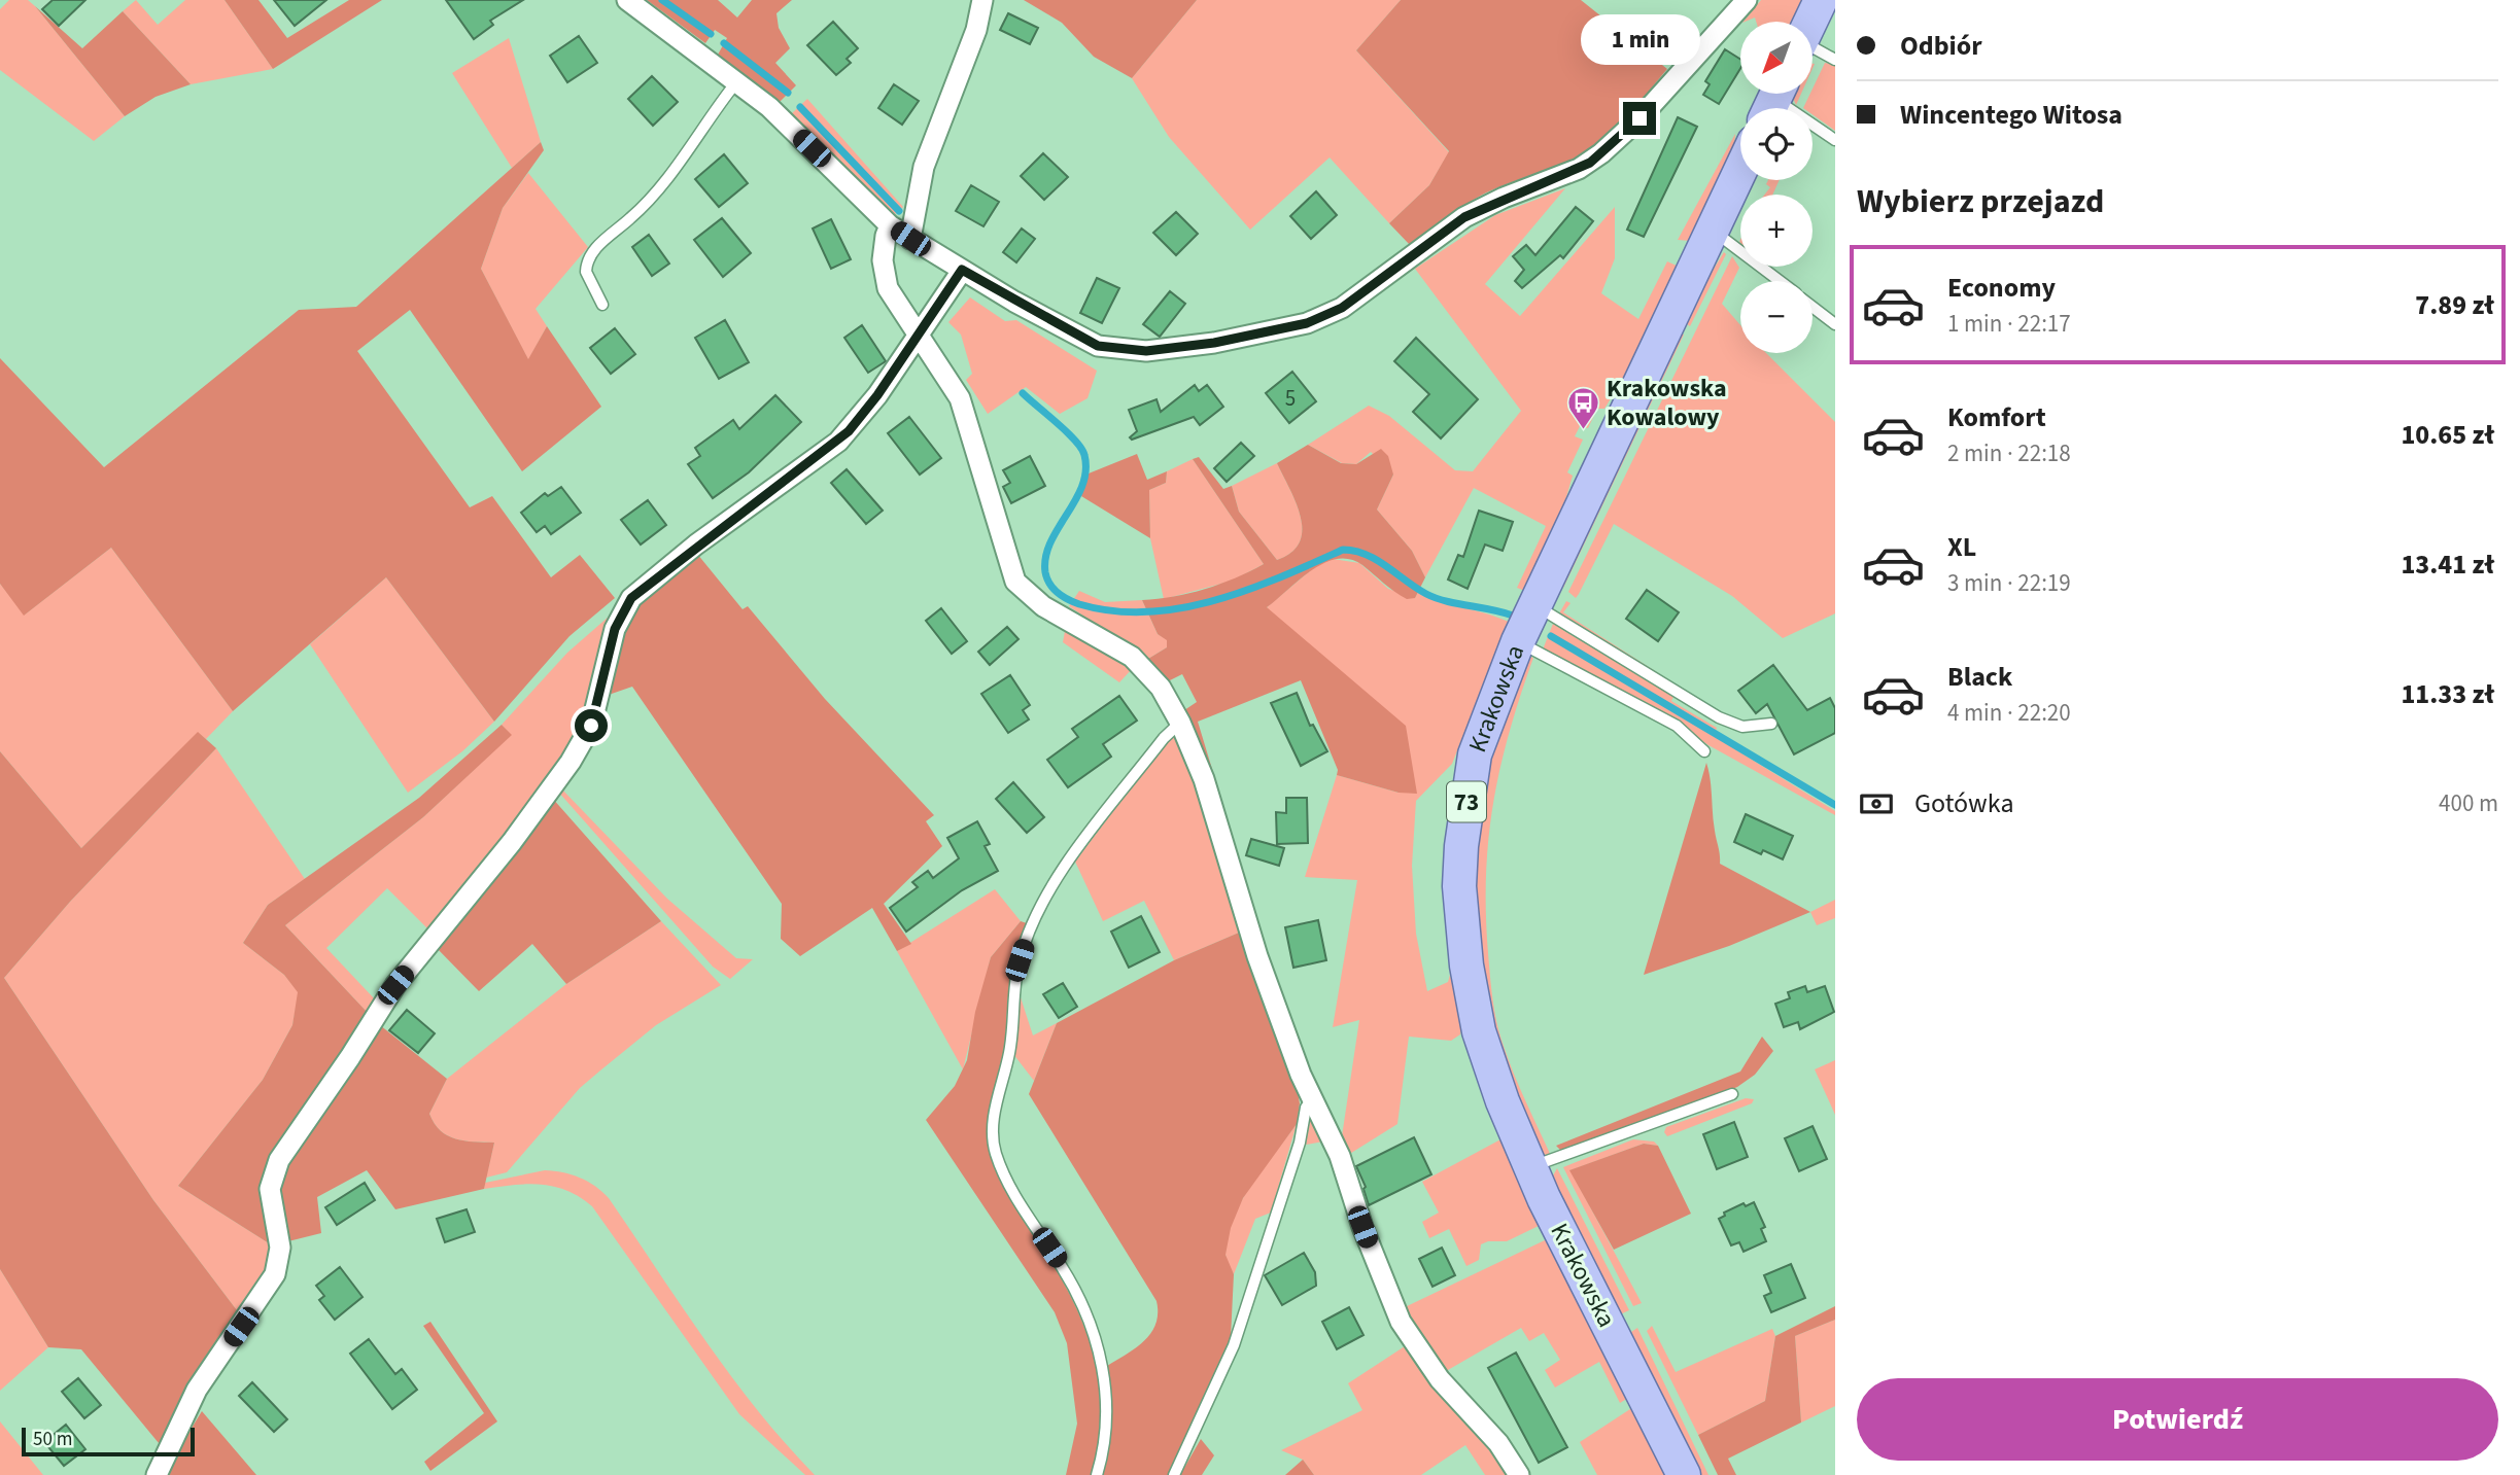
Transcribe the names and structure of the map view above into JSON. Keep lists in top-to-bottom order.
{
  "streets": {
    "main road": ["Krakowska", "73"]
  },
  "places": {
    "bus stop": ["Krakowska Kowalowy"]
  },
  "house_numbers": ["5"],
  "scale_bar": "50 m",
  "north": "bottom left",
  "page": {
    "banner": ["Odbiór", "Wincentego Witosa"],
    "bubble": "1 min",
    "map_buttons": ["+", "−"],
    "heading": "Wybierz przejazd",
    "list": [
      {
        "name": "Economy",
        "note": "1 min · 22:17",
        "value": "7.89 zł"
      },
      {
        "name": "Komfort",
        "note": "2 min · 22:18",
        "value": "10.65 zł"
      },
      {
        "name": "XL",
        "note": "3 min · 22:19",
        "value": "13.41 zł"
      },
      {
        "name": "Black",
        "note": "4 min · 22:20",
        "value": "11.33 zł"
      }
    ],
    "pay": ["Gotówka", "400 m"],
    "buttons": "Potwierdź",
    "scale": "50 m"
  }
}
